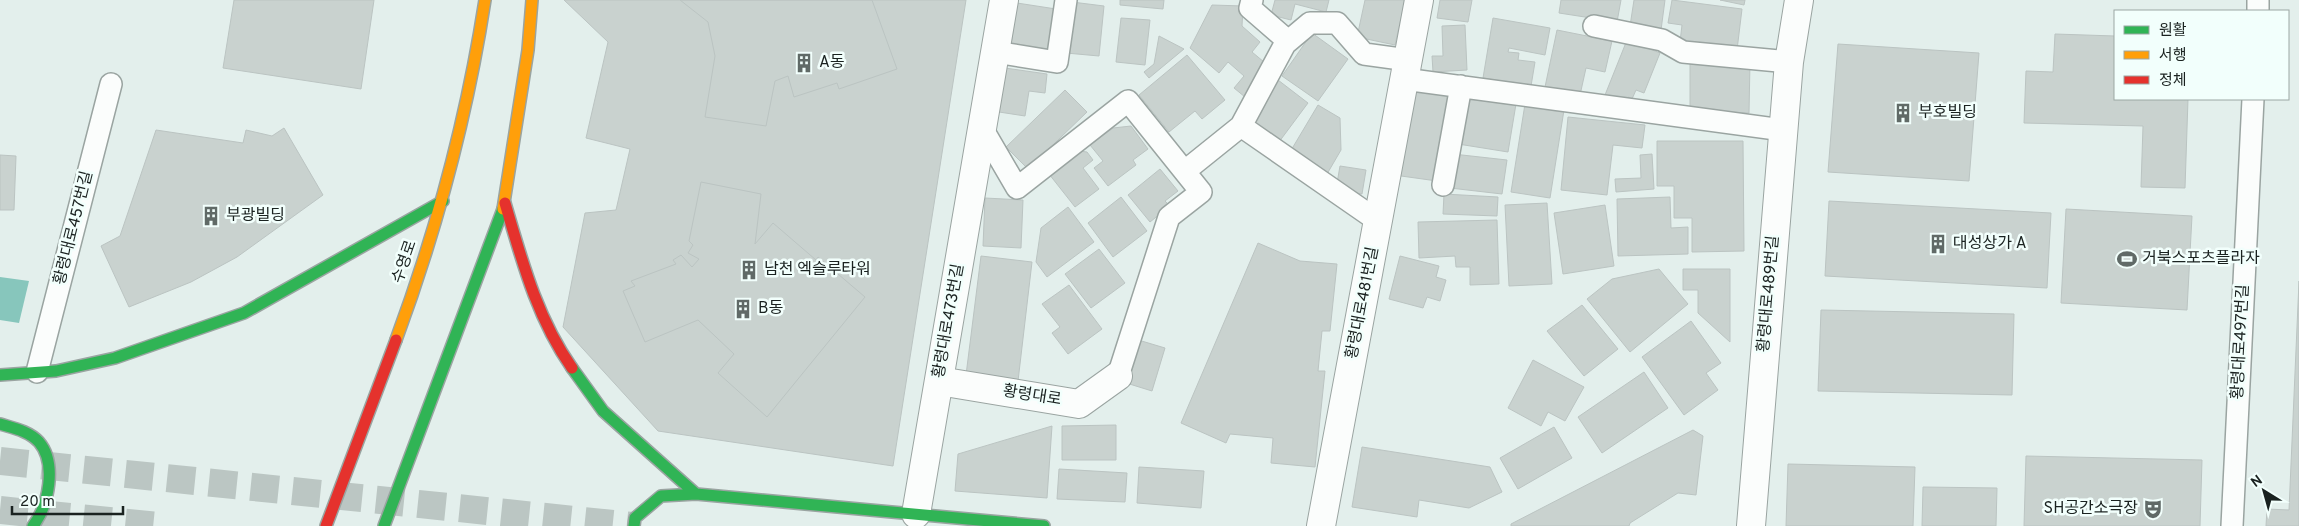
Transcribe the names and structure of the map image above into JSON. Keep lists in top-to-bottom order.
{
  "streets": {
    "main road": ["수영로"],
    "street": [
      "황령대로489번길",
      "황령대로481번길",
      "황령대로473번길",
      "황령대로"
    ],
    "lane": ["황령대로457번길", "황령대로497번길"]
  },
  "crossings": [
    ["황령대로473번길", "황령대로"]
  ],
  "places": {
    "building": [
      "A동",
      "부호빌딩",
      "부광빌딩",
      "대성상가 A",
      "남천 엑슬루타워",
      "B동"
    ],
    "sports": ["거북스포츠플라자"],
    "theatre": ["SH공간소극장"]
  },
  "legend": ["원활", "서행", "정체"],
  "scale_bar": "20 m",
  "north": "top left"
}
